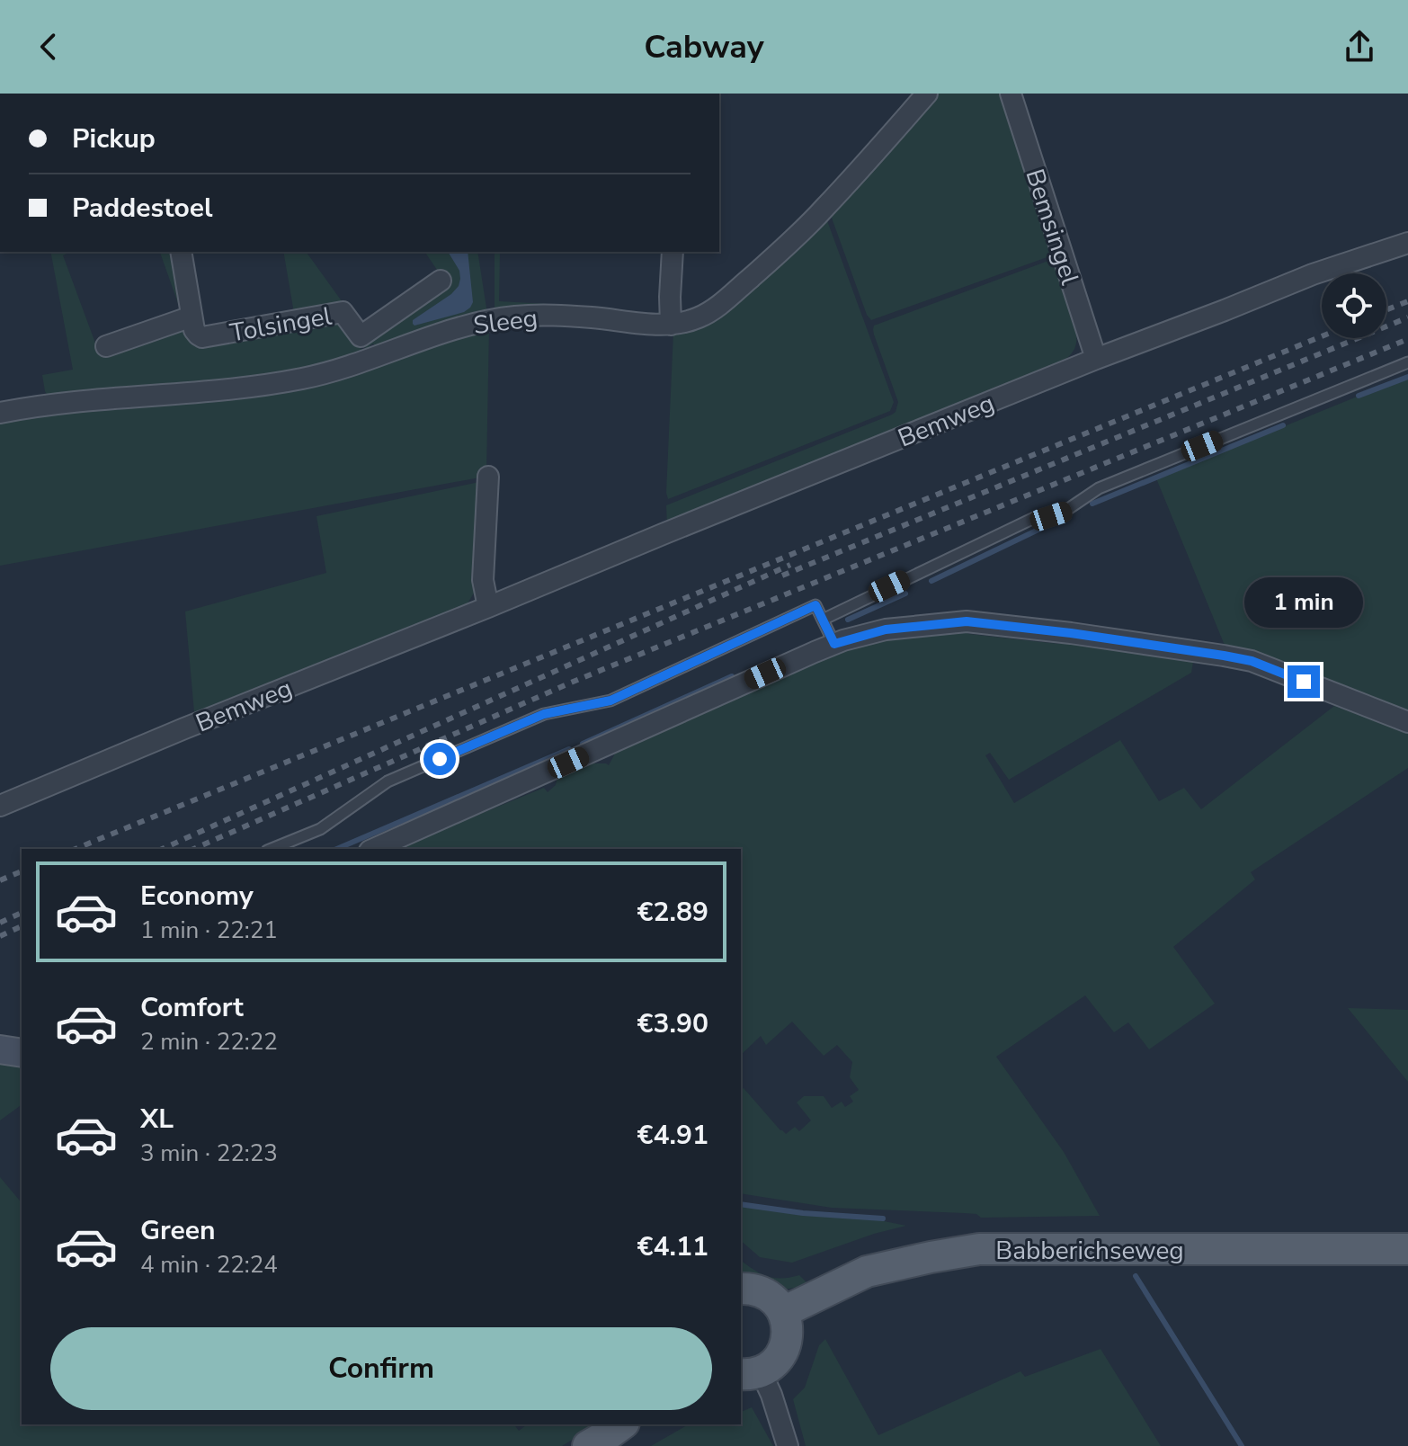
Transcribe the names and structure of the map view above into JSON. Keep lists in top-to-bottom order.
{
  "streets": {
    "main road": ["Babberichseweg"],
    "street": [
      "Bemsingel",
      "Sleeg",
      "Tolsingel",
      "Bemweg"
    ]
  },
  "crossings": [
    ["Bemsingel", "Bemweg"]
  ],
  "page": {
    "header": "Cabway",
    "banner": ["Pickup", "Paddestoel"],
    "bubble": "1 min",
    "list": [
      {
        "name": "Economy",
        "note": "1 min · 22:21",
        "value": "€2.89"
      },
      {
        "name": "Comfort",
        "note": "2 min · 22:22",
        "value": "€3.90"
      },
      {
        "name": "XL",
        "note": "3 min · 22:23",
        "value": "€4.91"
      },
      {
        "name": "Green",
        "note": "4 min · 22:24",
        "value": "€4.11"
      }
    ],
    "buttons": "Confirm"
  }
}
